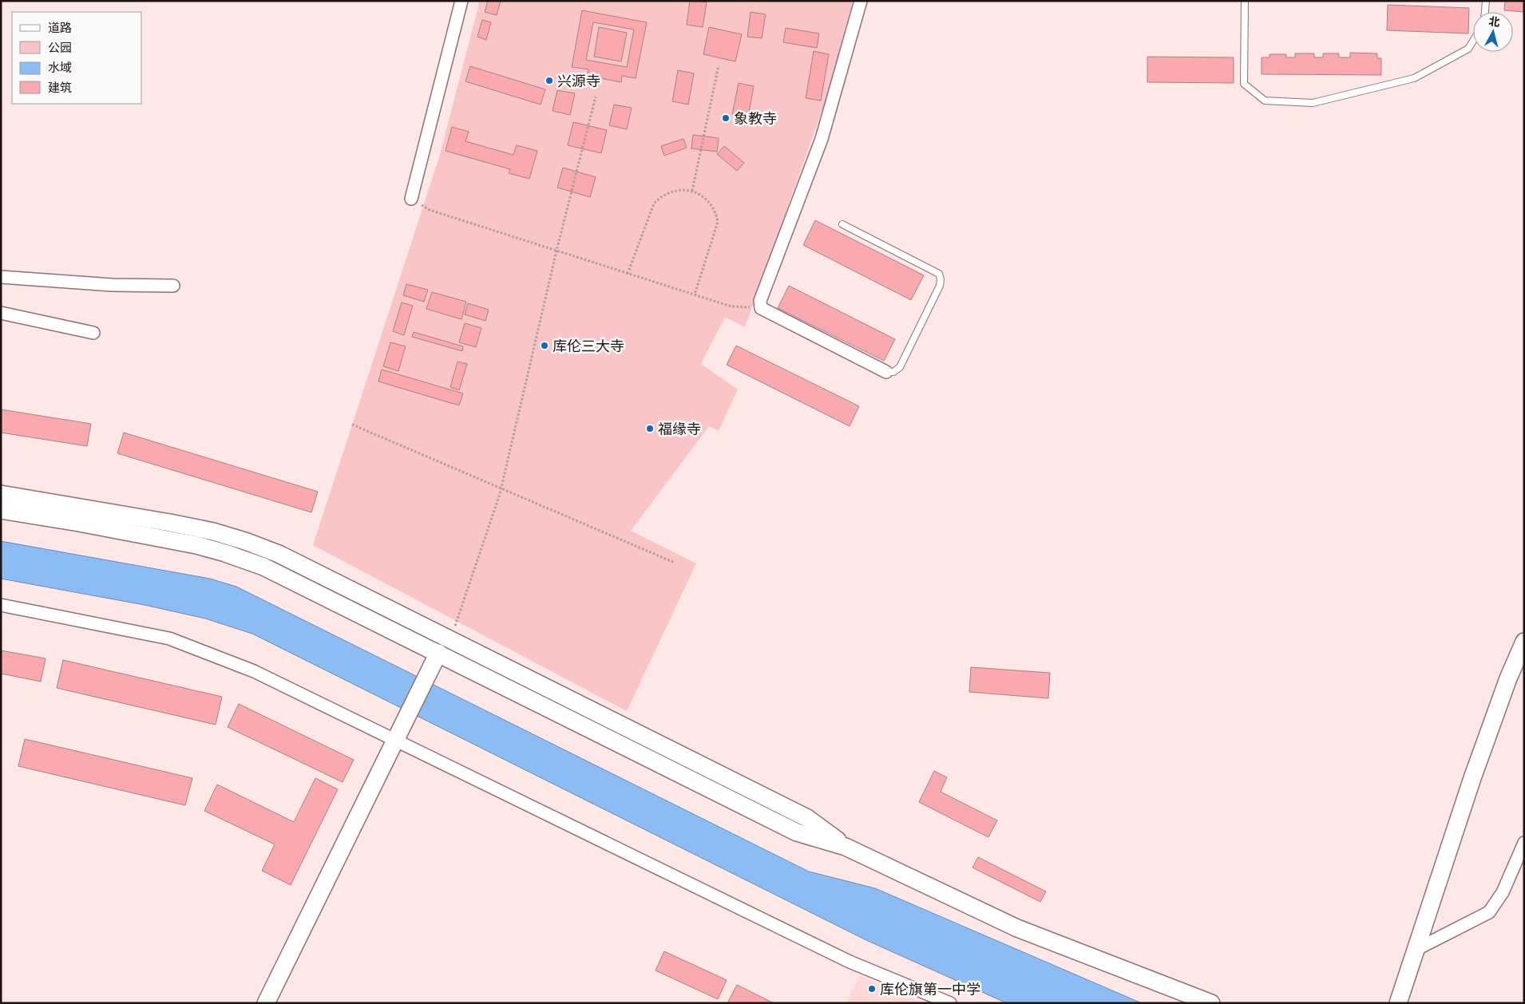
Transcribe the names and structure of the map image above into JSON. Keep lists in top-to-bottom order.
{
  "places": [
    "兴源寺",
    "象教寺",
    "库伦三大寺",
    "福缘寺",
    "库伦旗第一中学"
  ],
  "legend": [
    "道路",
    "公园",
    "水域",
    "建筑"
  ],
  "north": "top"
}
